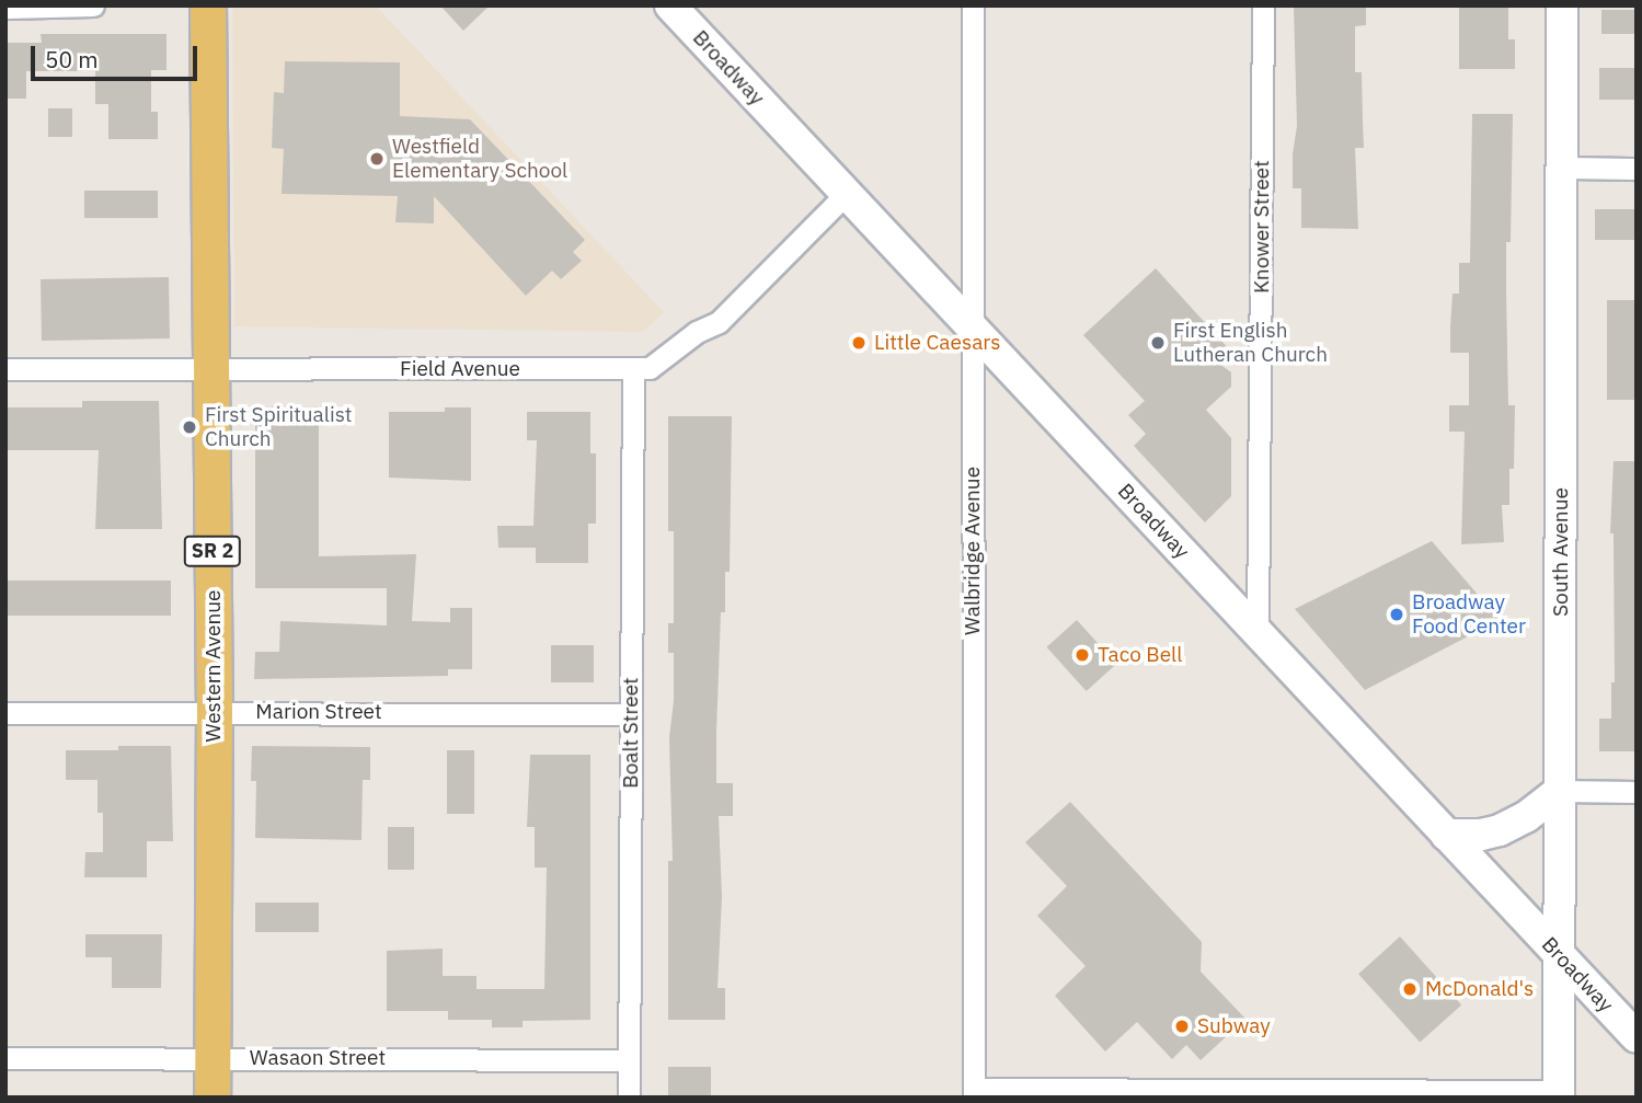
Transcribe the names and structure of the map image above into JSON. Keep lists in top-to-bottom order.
{
  "streets": {
    "main road": ["SR 2", "Western Avenue"],
    "street": [
      "Broadway",
      "Knower Street",
      "Field Avenue",
      "Walbridge Avenue",
      "South Avenue",
      "Marion Street",
      "Boalt Street",
      "Wasaon Street"
    ]
  },
  "crossings": [
    ["Broadway", "Knower Street"],
    ["Broadway", "Field Avenue"],
    ["Broadway", "Walbridge Avenue"],
    ["Broadway", "South Avenue"],
    ["Field Avenue", "Western Avenue"],
    ["Field Avenue", "Boalt Street"],
    ["Western Avenue", "Marion Street"],
    ["Western Avenue", "Wasaon Street"],
    ["Marion Street", "Boalt Street"],
    ["Boalt Street", "Wasaon Street"]
  ],
  "places": [
    "Westfield Elementary School",
    "Little Caesars",
    "First English Lutheran Church",
    "First Spiritualist Church",
    "Broadway Food Center",
    "Taco Bell",
    "McDonald's",
    "Subway"
  ],
  "scale_bar": "50 m"
}
